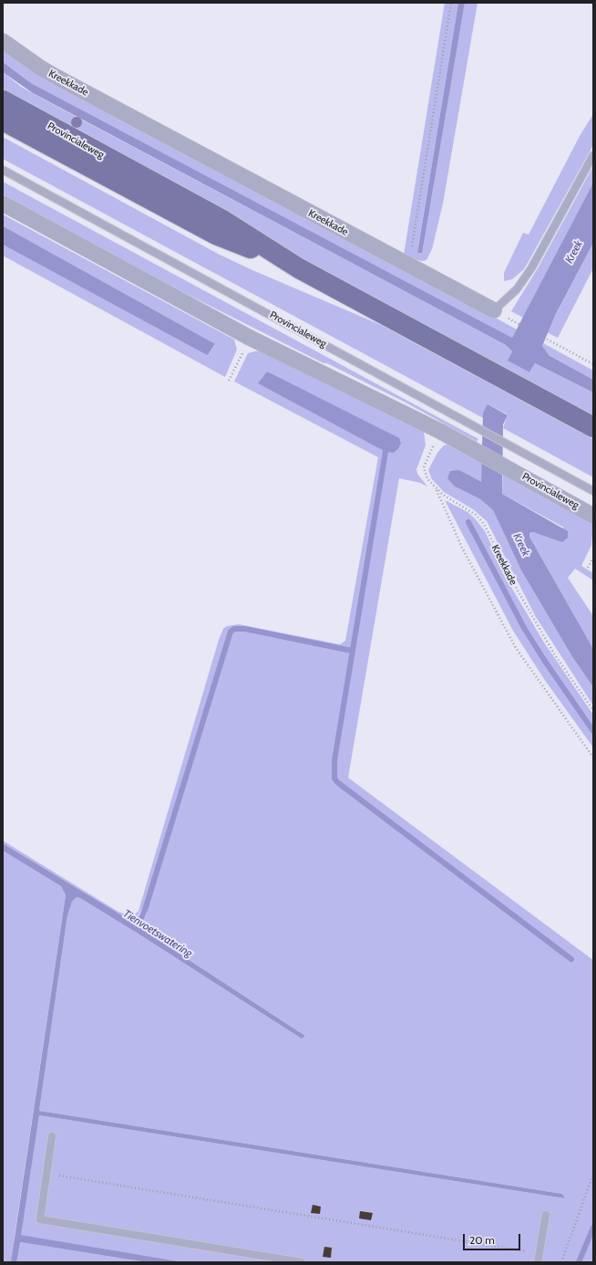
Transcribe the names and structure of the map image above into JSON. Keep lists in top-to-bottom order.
{
  "streets": {
    "main road": ["Provincialeweg"],
    "street": ["Kreekkade"]
  },
  "crossings": [
    ["Kreekkade", "Provincialeweg"]
  ],
  "water": ["Kreek", "Tienvoetswatering"],
  "scale_bar": "20 m"
}
